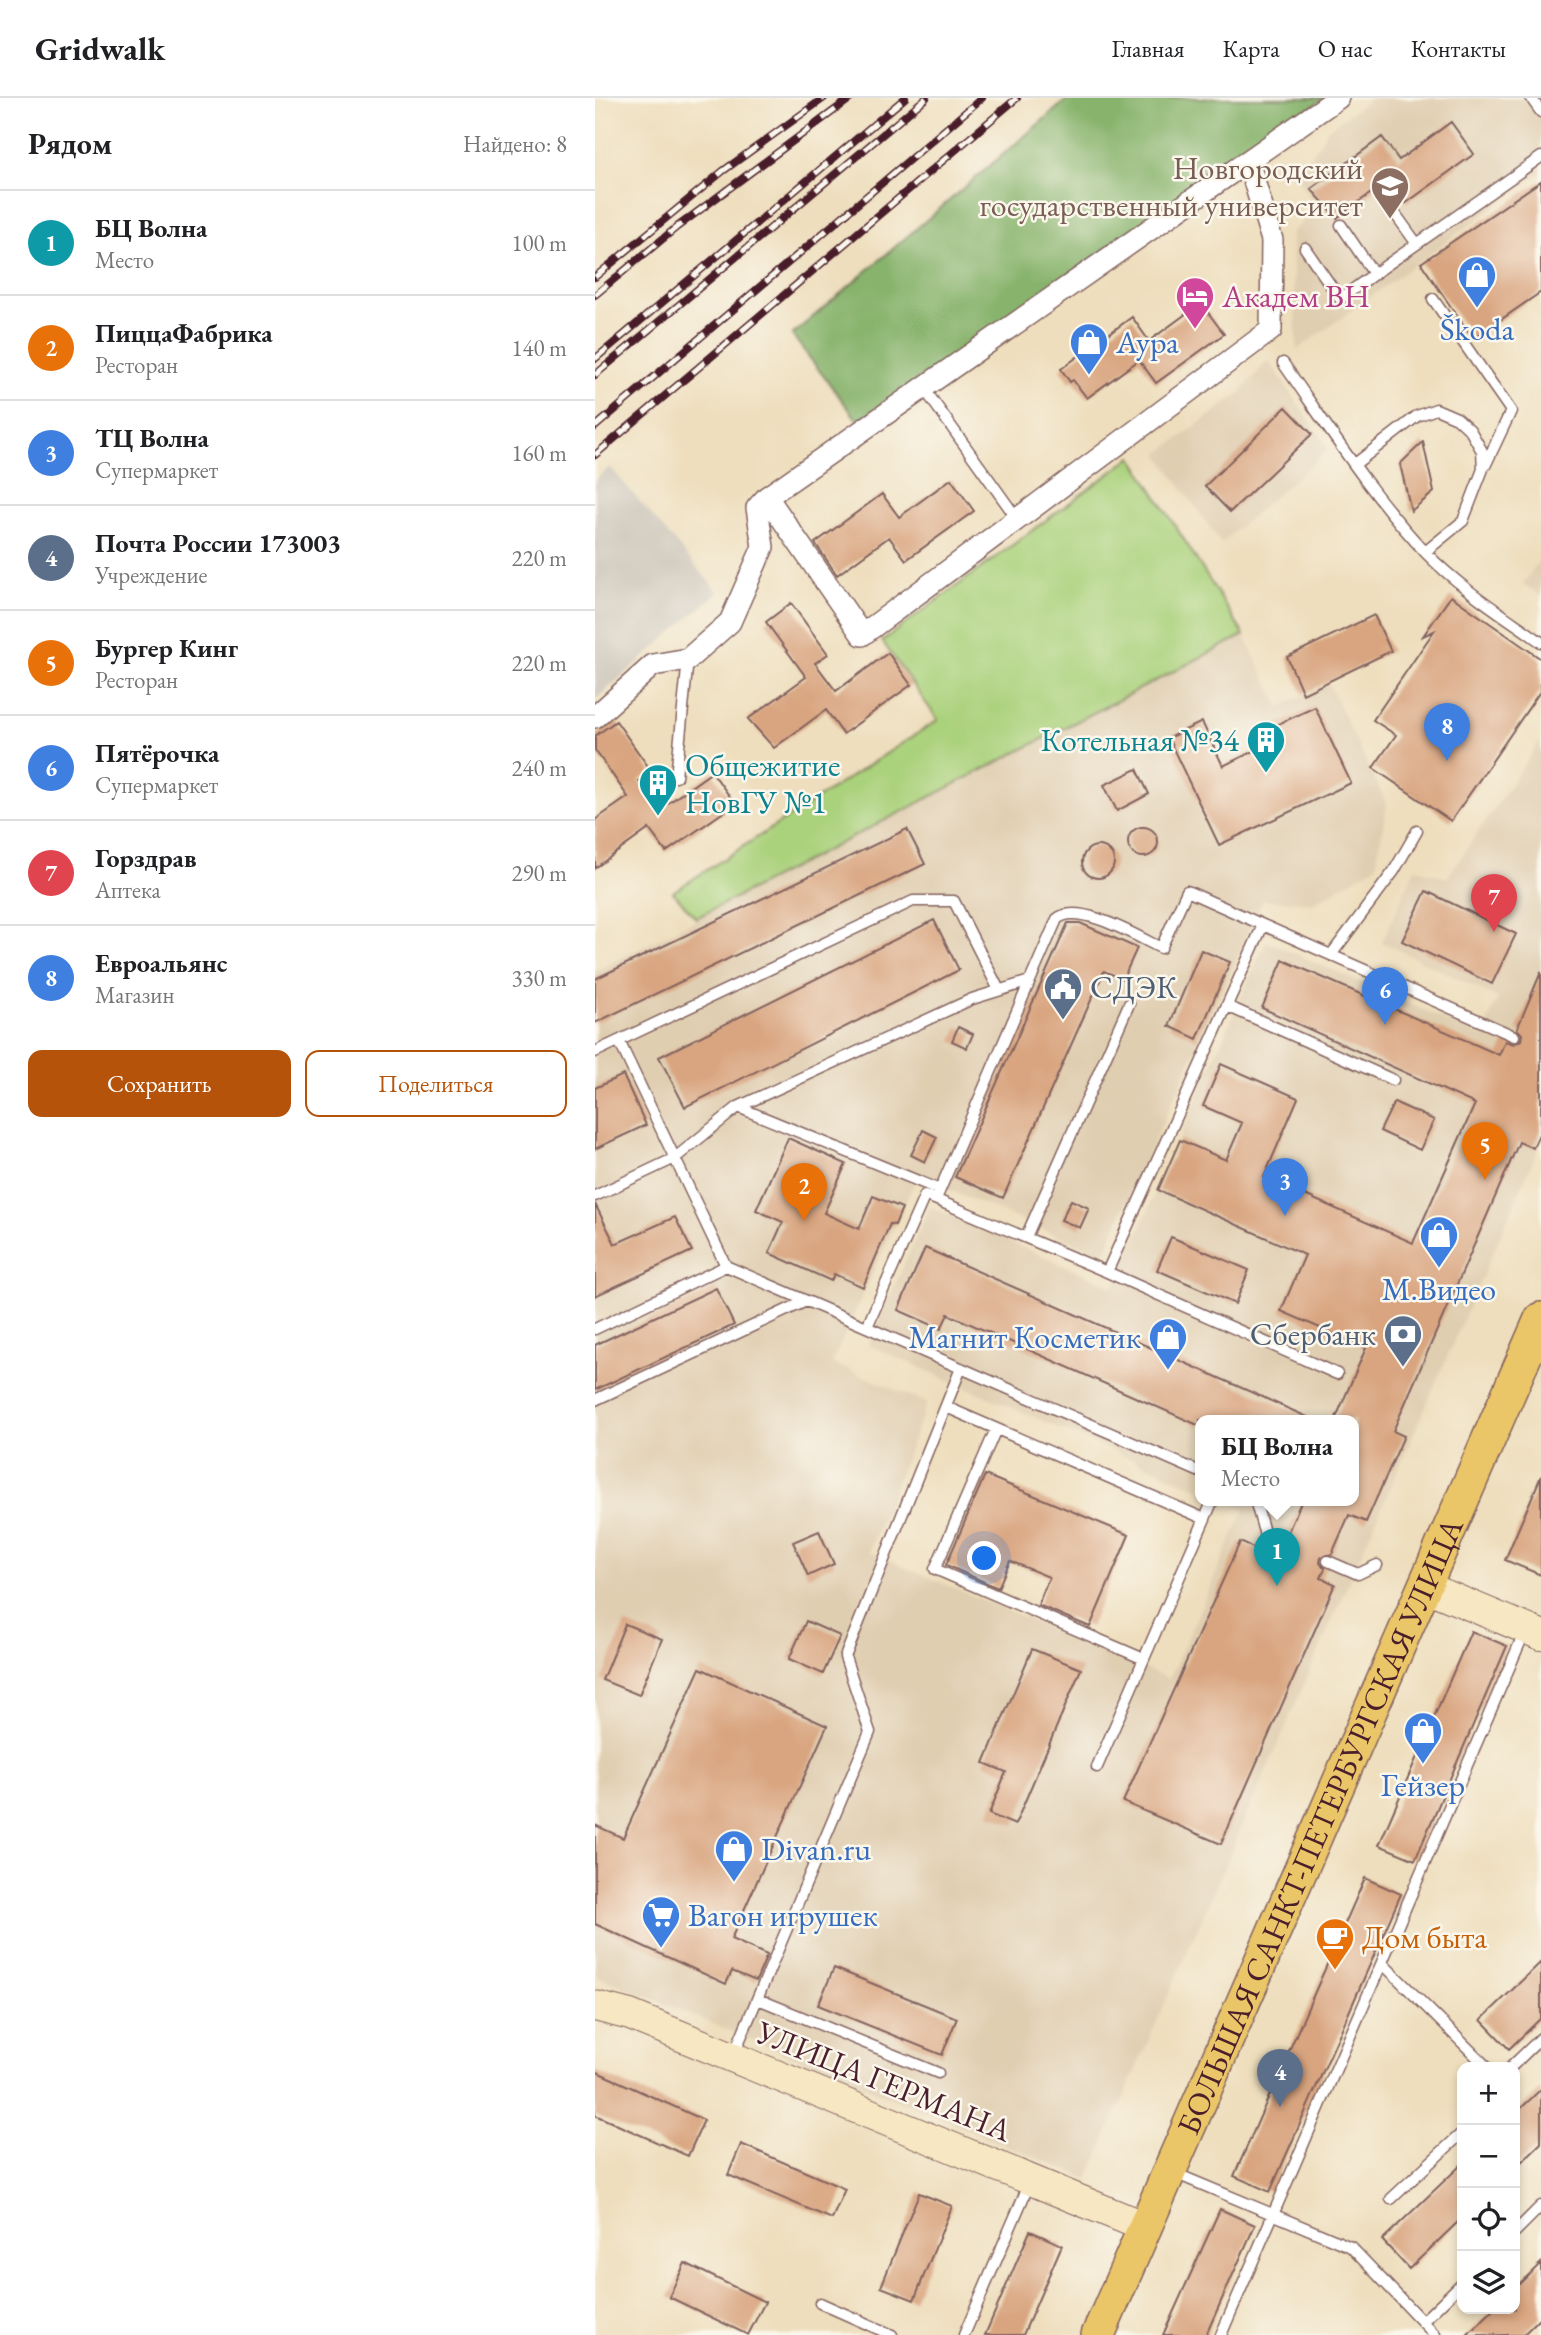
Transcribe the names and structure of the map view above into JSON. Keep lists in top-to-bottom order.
{
  "streets": {
    "main road": ["БОЛЬШАЯ САНКТ-ПЕТЕРБУРГСКАЯ УЛИЦА", "УЛИЦА ГЕРМАНА"]
  },
  "crossings": [
    ["БОЛЬШАЯ САНКТ-ПЕТЕРБУРГСКАЯ УЛИЦА", "УЛИЦА ГЕРМАНА"]
  ],
  "places": {
    "school or university": ["Новгородский государственный университет"],
    "shop": [
      "Škoda",
      "Аура",
      "М.Видео",
      "Магнит Косметик",
      "Гейзер",
      "Divan.ru"
    ],
    "hotel": ["Академ ВН"],
    "building": ["Котельная №34", "Общежитие НовГУ №1"],
    "public building": ["СДЭК"],
    "bank": ["Сбербанк"],
    "supermarket": ["Вагон игрушек"],
    "cafe": ["Дом быта"]
  },
  "page": {
    "header": "Gridwalk",
    "nav": [
      "Главная",
      "Карта",
      "О нас",
      "Контакты"
    ],
    "heading": ["Рядом", "Найдено: 8"],
    "list": [
      {
        "mark": "1",
        "name": "БЦ Волна",
        "note": "Место",
        "value": "100 m"
      },
      {
        "mark": "2",
        "name": "ПиццаФабрика",
        "note": "Ресторан",
        "value": "140 m"
      },
      {
        "mark": "3",
        "name": "ТЦ Волна",
        "note": "Супермаркет",
        "value": "160 m"
      },
      {
        "mark": "4",
        "name": "Почта России 173003",
        "note": "Учреждение",
        "value": "220 m"
      },
      {
        "mark": "5",
        "name": "Бургер Кинг",
        "note": "Ресторан",
        "value": "220 m"
      },
      {
        "mark": "6",
        "name": "Пятёрочка",
        "note": "Супермаркет",
        "value": "240 m"
      },
      {
        "mark": "7",
        "name": "Горздрав",
        "note": "Аптека",
        "value": "290 m"
      },
      {
        "mark": "8",
        "name": "Евроальянс",
        "note": "Магазин",
        "value": "330 m"
      }
    ],
    "pins": [
      "8",
      "7",
      "6",
      "5",
      "3",
      "2",
      "1",
      "4"
    ],
    "buttons": ["Сохранить", "Поделиться"],
    "popup": ["БЦ Волна", "Место"],
    "map_buttons": ["+", "−"]
  }
}
